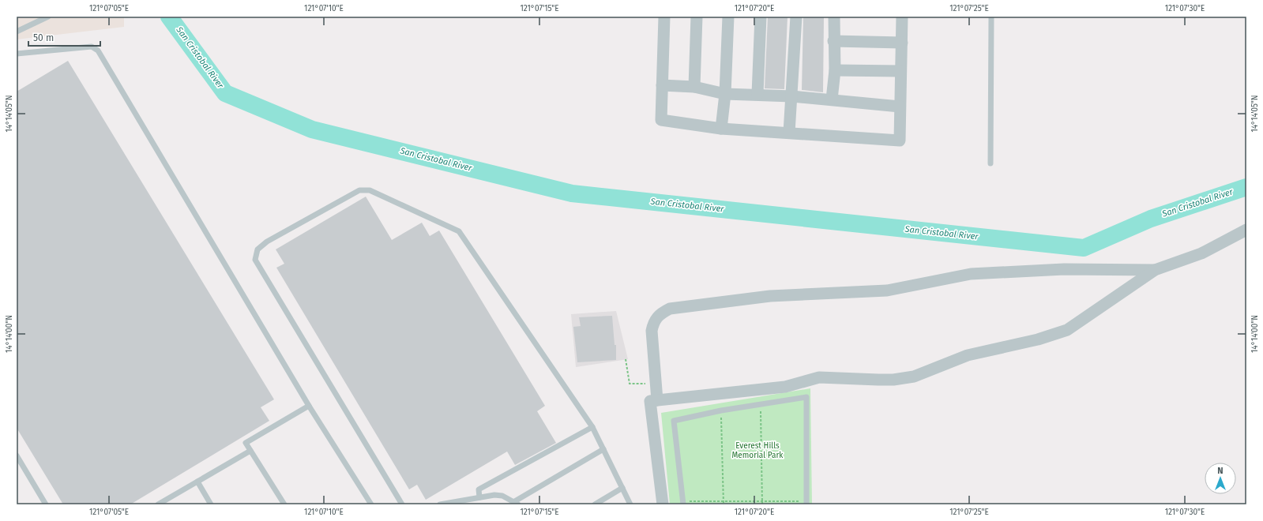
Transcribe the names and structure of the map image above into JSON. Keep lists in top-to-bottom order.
{
  "water": ["San Cristobal River"],
  "parks": ["Everest Hills Memorial Park"],
  "scale_bar": "50 m",
  "north": "top",
  "coordinates": [
    "121°07'05\"E",
    "121°07'10\"E",
    "121°07'15\"E",
    "121°07'20\"E",
    "121°07'25\"E",
    "121°07'30\"E",
    "14°14'05\"N",
    "14°14'00\"N"
  ]
}
